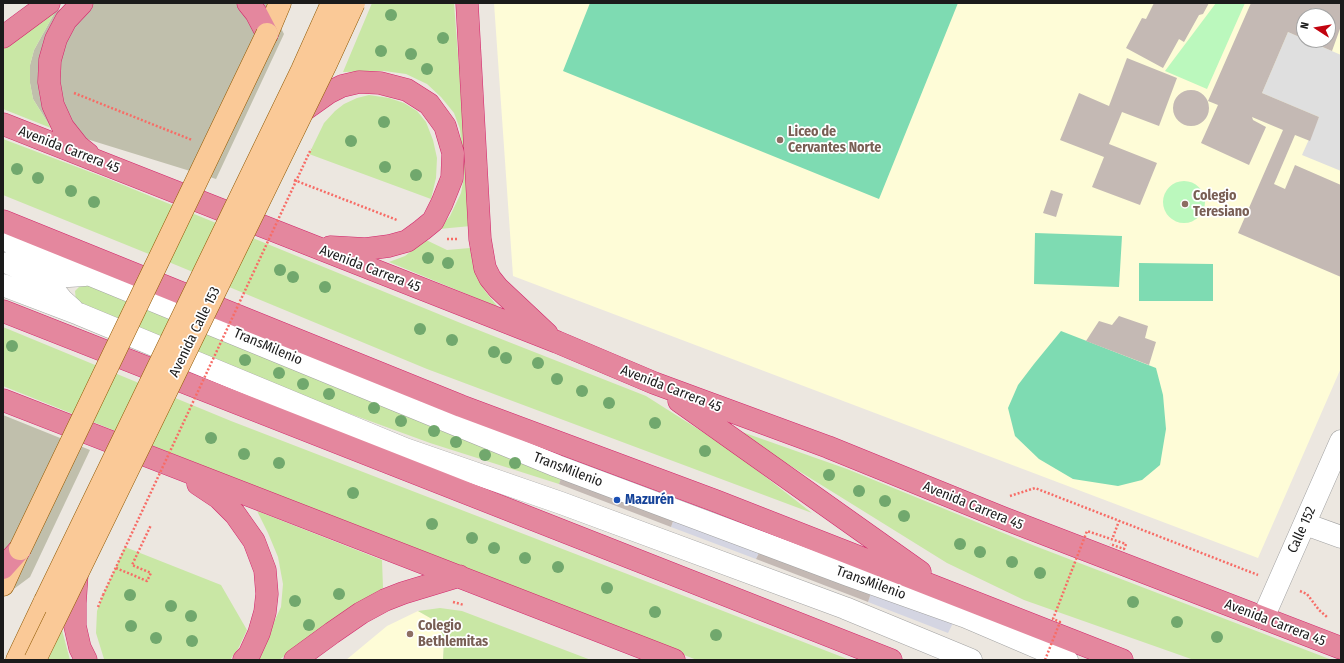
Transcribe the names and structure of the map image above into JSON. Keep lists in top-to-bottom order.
{
  "streets": {
    "highway": ["Avenida Carrera 45"],
    "main road": ["Avenida Calle 153"],
    "street": ["TransMilenio", "Calle 152"]
  },
  "crossings": [
    ["Avenida Carrera 45", "Calle 152"]
  ],
  "places": [
    "Liceo de Cervantes Norte",
    "Colegio Teresiano",
    "Mazurén",
    "Colegio Bethlemitas"
  ],
  "north": "left"
}
